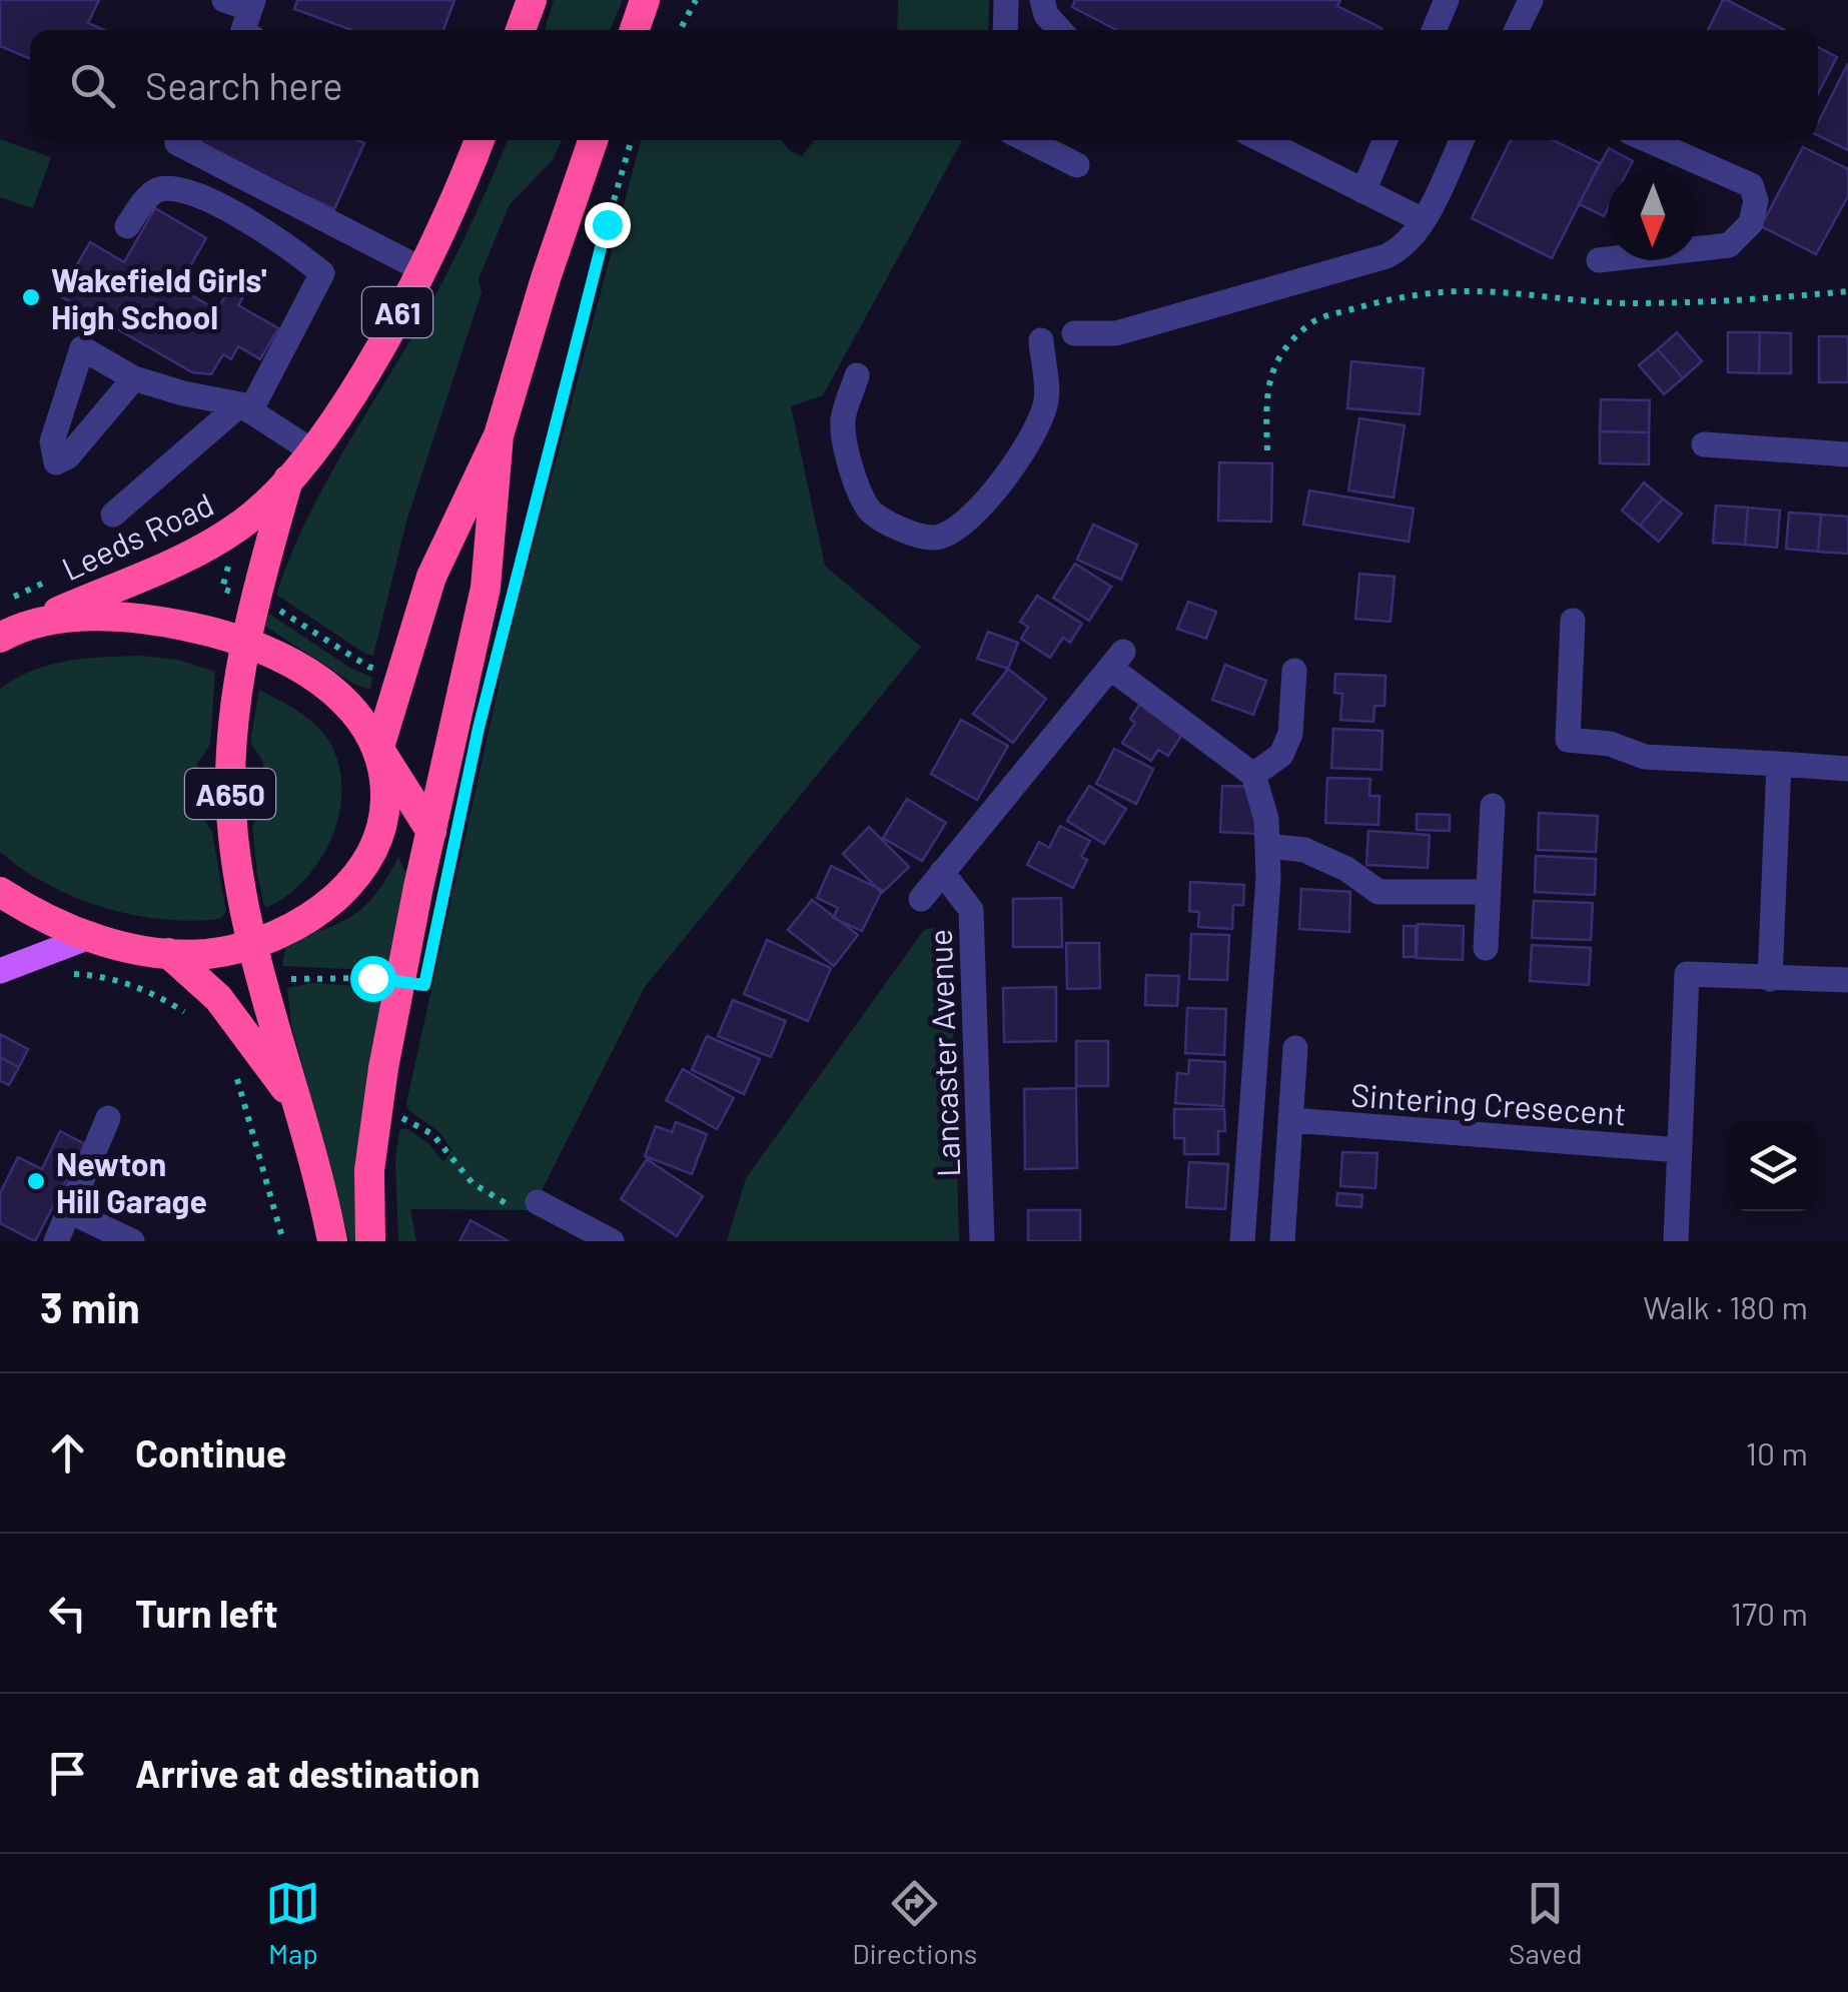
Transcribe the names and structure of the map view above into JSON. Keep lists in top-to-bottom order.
{
  "streets": {
    "highway": ["A61", "Leeds Road", "A650"],
    "street": ["Lancaster Avenue", "Sintering Cresecent"]
  },
  "crossings": [
    ["A61", "Leeds Road"],
    ["A61", "A650"],
    ["Leeds Road", "A650"]
  ],
  "places": ["Wakefield Girls' High School", "Newton Hill Garage"],
  "north": "bottom",
  "page": {
    "search": "Search here",
    "heading": ["3 min", "Walk · 180 m"],
    "list": [
      ["Continue", "10 m"],
      ["Turn left", "170 m"],
      "Arrive at destination"
    ],
    "nav": ["Map", "Directions", "Saved"]
  }
}
